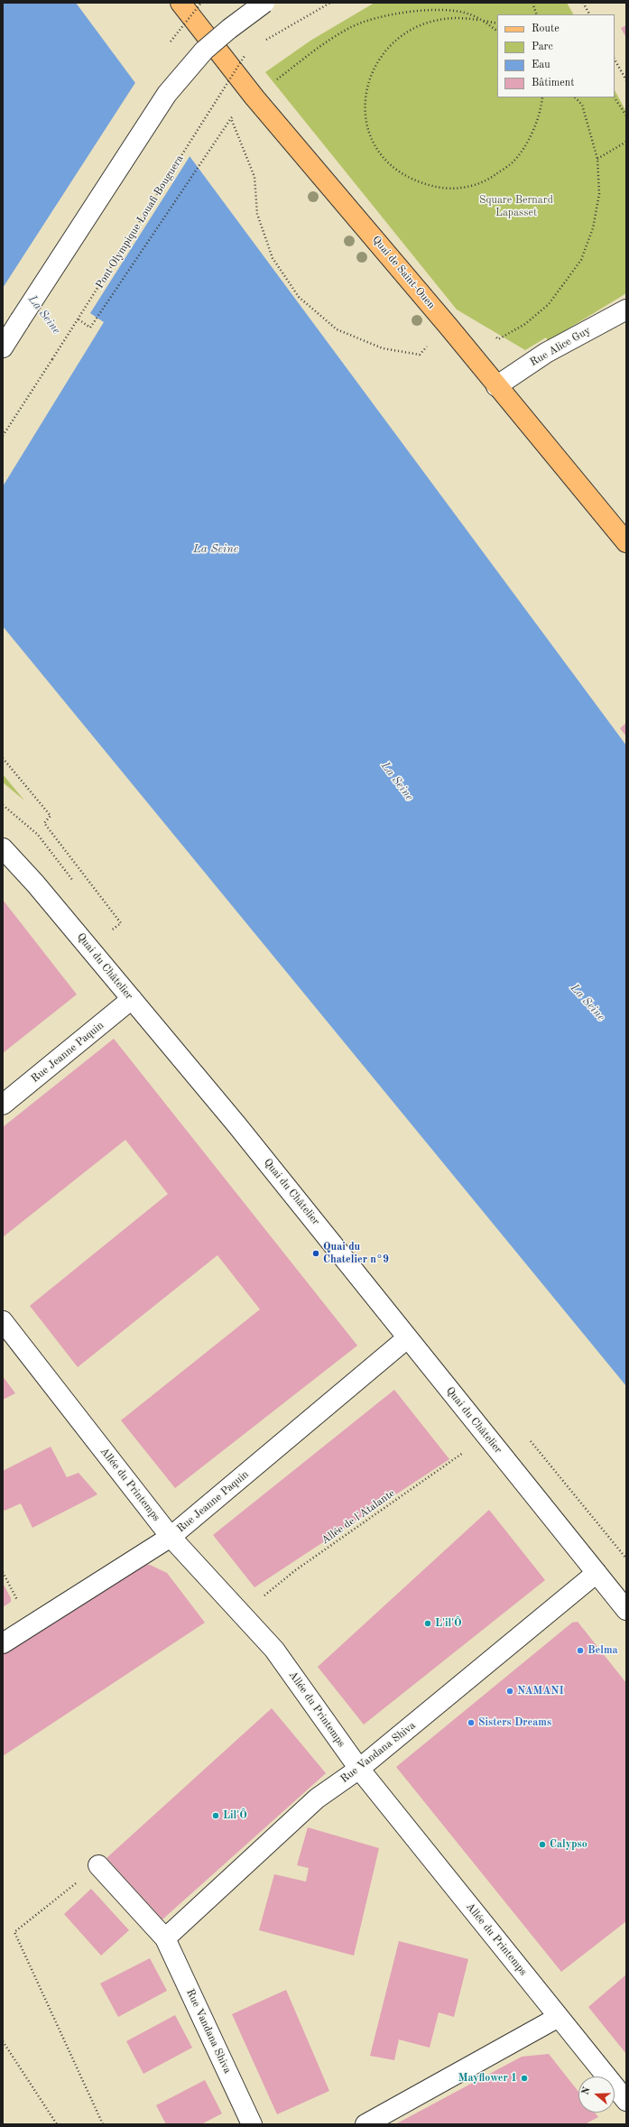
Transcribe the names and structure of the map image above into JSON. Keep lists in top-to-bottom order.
{
  "streets": {
    "main road": ["Quai de Saint-Ouen"],
    "street": [
      "Rue Alice Guy",
      "Quai du Châtelier",
      "Rue Jeanne Paquin",
      "Allée du Printemps",
      "Rue Vandana Shiva"
    ],
    "path": ["Pont Olympique Louafi Bouguera", "Allée de l'Atalante"]
  },
  "crossings": [
    ["Quai de Saint-Ouen", "Rue Alice Guy"],
    ["Quai du Châtelier", "Rue Jeanne Paquin"],
    ["Quai du Châtelier", "Allée de l'Atalante"],
    ["Quai du Châtelier", "Rue Vandana Shiva"],
    ["Rue Jeanne Paquin", "Allée du Printemps"],
    ["Allée du Printemps", "Allée de l'Atalante"],
    ["Allée du Printemps", "Rue Vandana Shiva"]
  ],
  "water": ["La Seine"],
  "parks": ["Square Bernard Lapasset"],
  "places": [
    "Quai du Chatelier n°9",
    "L'il'Ô",
    "Belma",
    "NAMANI",
    "Sisters Dreams",
    "Lil'Ô",
    "Calypso",
    "Mayflower 1"
  ],
  "legend": [
    "Route",
    "Parc",
    "Eau",
    "Bâtiment"
  ],
  "north": "left"
}
